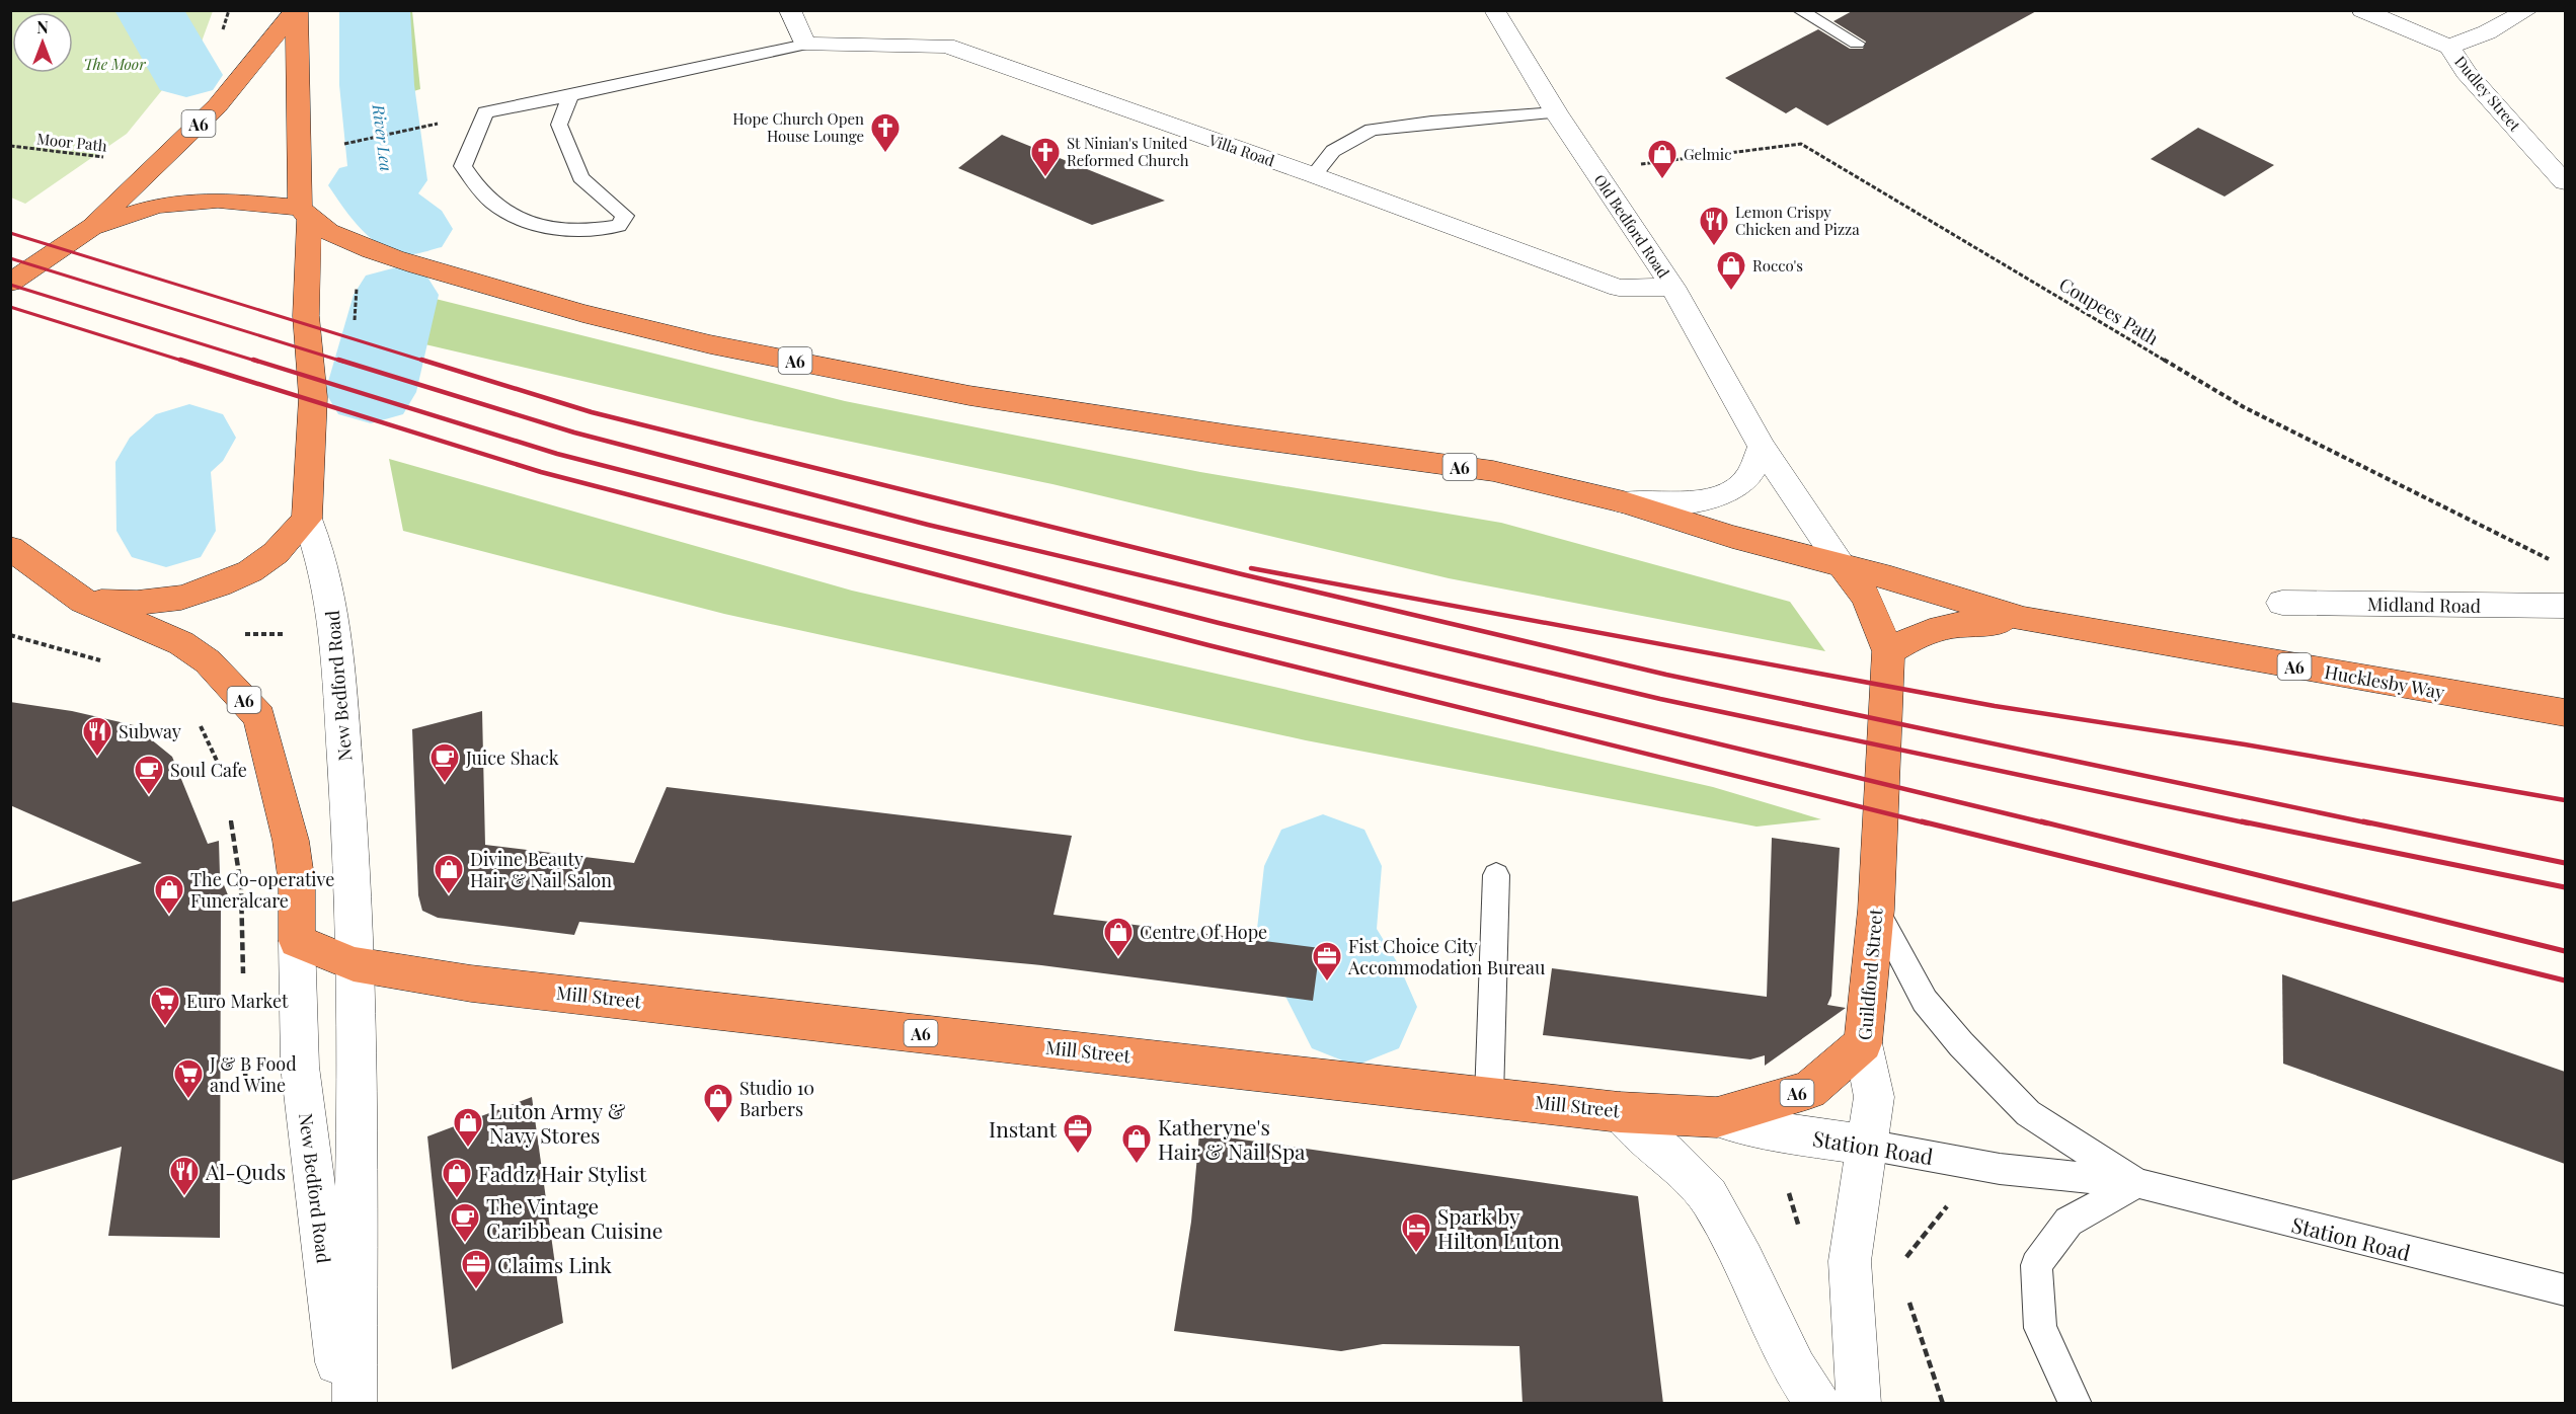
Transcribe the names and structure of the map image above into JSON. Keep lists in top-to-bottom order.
{
  "streets": {
    "highway": [
      "A6",
      "Hucklesby Way",
      "New Bedford Road",
      "Guildford Street",
      "Mill Street"
    ],
    "street": [
      "Dudley Street",
      "Villa Road",
      "Old Bedford Road",
      "Midland Road",
      "Station Road"
    ],
    "path": ["Moor Path", "Coupees Path"]
  },
  "crossings": [
    ["A6", "Old Bedford Road"],
    ["A6", "Hucklesby Way"],
    ["Villa Road", "Old Bedford Road"],
    ["Old Bedford Road", "Hucklesby Way"],
    ["Hucklesby Way", "Guildford Street"],
    ["New Bedford Road", "Mill Street"],
    ["Guildford Street", "Mill Street"],
    ["Guildford Street", "Station Road"],
    ["Mill Street", "Station Road"]
  ],
  "water": ["River Lea"],
  "parks": ["The Moor"],
  "places": {
    "church": ["Hope Church Open House Lounge", "St Ninian's United Reformed Church"],
    "shop": [
      "Gelmic",
      "Rocco's",
      "Divine Beauty Hair & Nail Salon",
      "The Co-operative Funeralcare",
      "Centre Of Hope",
      "Studio 10 Barbers",
      "Luton Army & Navy Stores",
      "Katheryne's Hair & Nail Spa",
      "Faddz Hair Stylist"
    ],
    "restaurant": ["Lemon Crispy Chicken and Pizza", "Subway", "Al-Quds"],
    "cafe": ["Juice Shack", "Soul Cafe", "The Vintage Caribbean Cuisine"],
    "office": ["Fist Choice City Accommodation Bureau", "Instant", "Claims Link"],
    "supermarket": ["Euro Market", "J & B Food and Wine"],
    "hotel": ["Spark by Hilton Luton"]
  },
  "north": "top"
}
